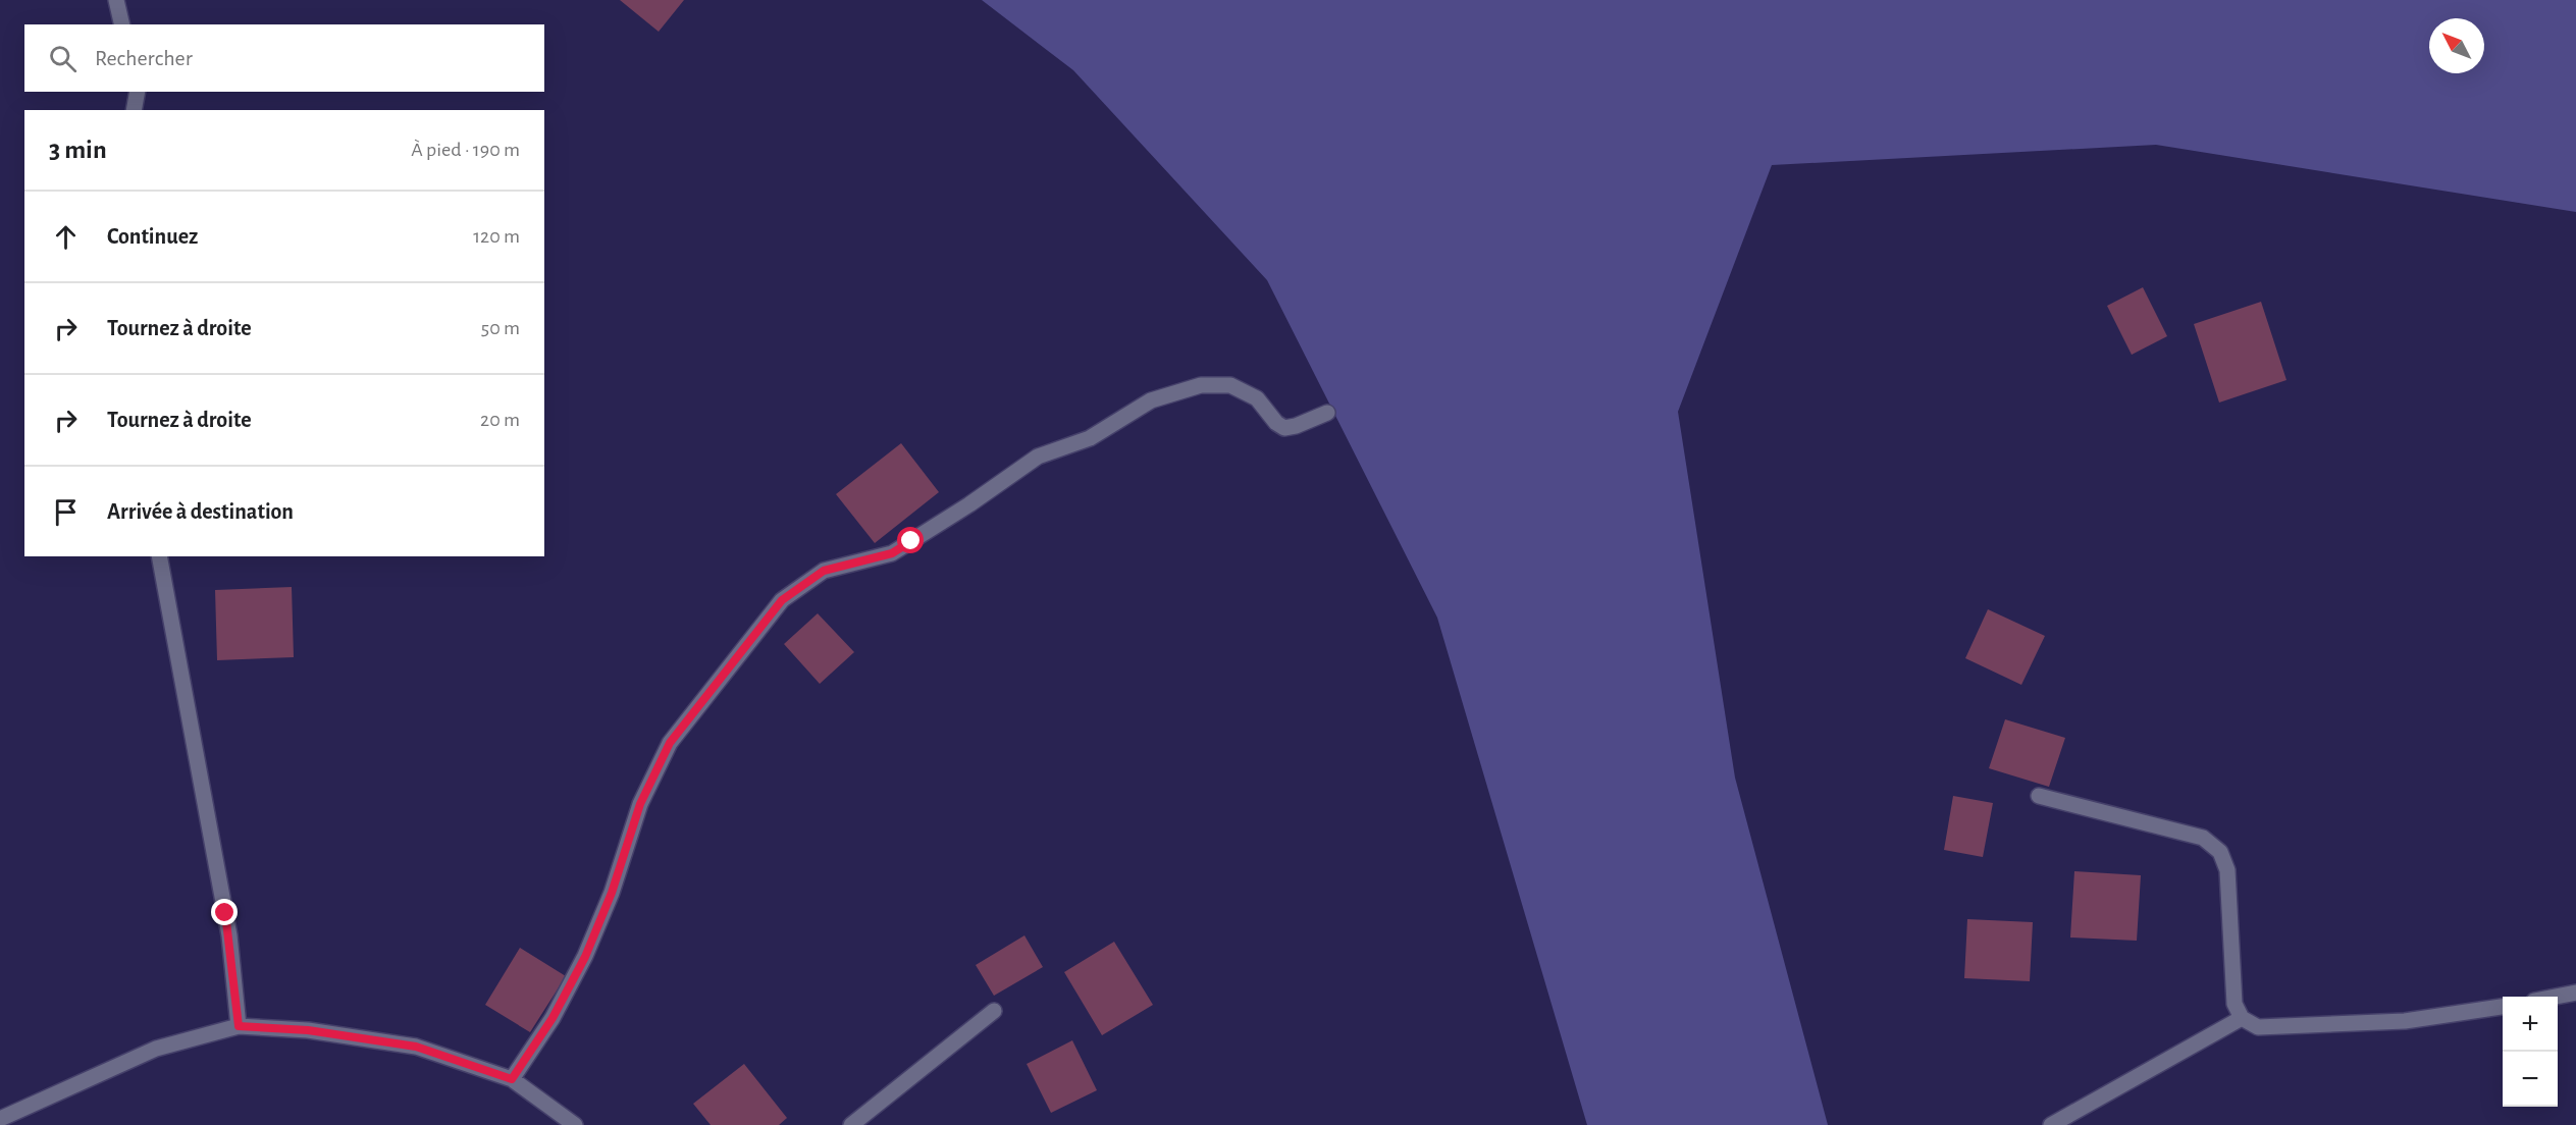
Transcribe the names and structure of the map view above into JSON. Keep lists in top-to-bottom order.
{
  "north": "top left",
  "page": {
    "search": "Rechercher",
    "heading": ["3 min", "À pied · 190 m"],
    "list": [
      ["Continuez", "120 m"],
      ["Tournez à droite", "50 m"],
      ["Tournez à droite", "20 m"],
      "Arrivée à destination"
    ],
    "map_buttons": ["+", "−"]
  }
}
